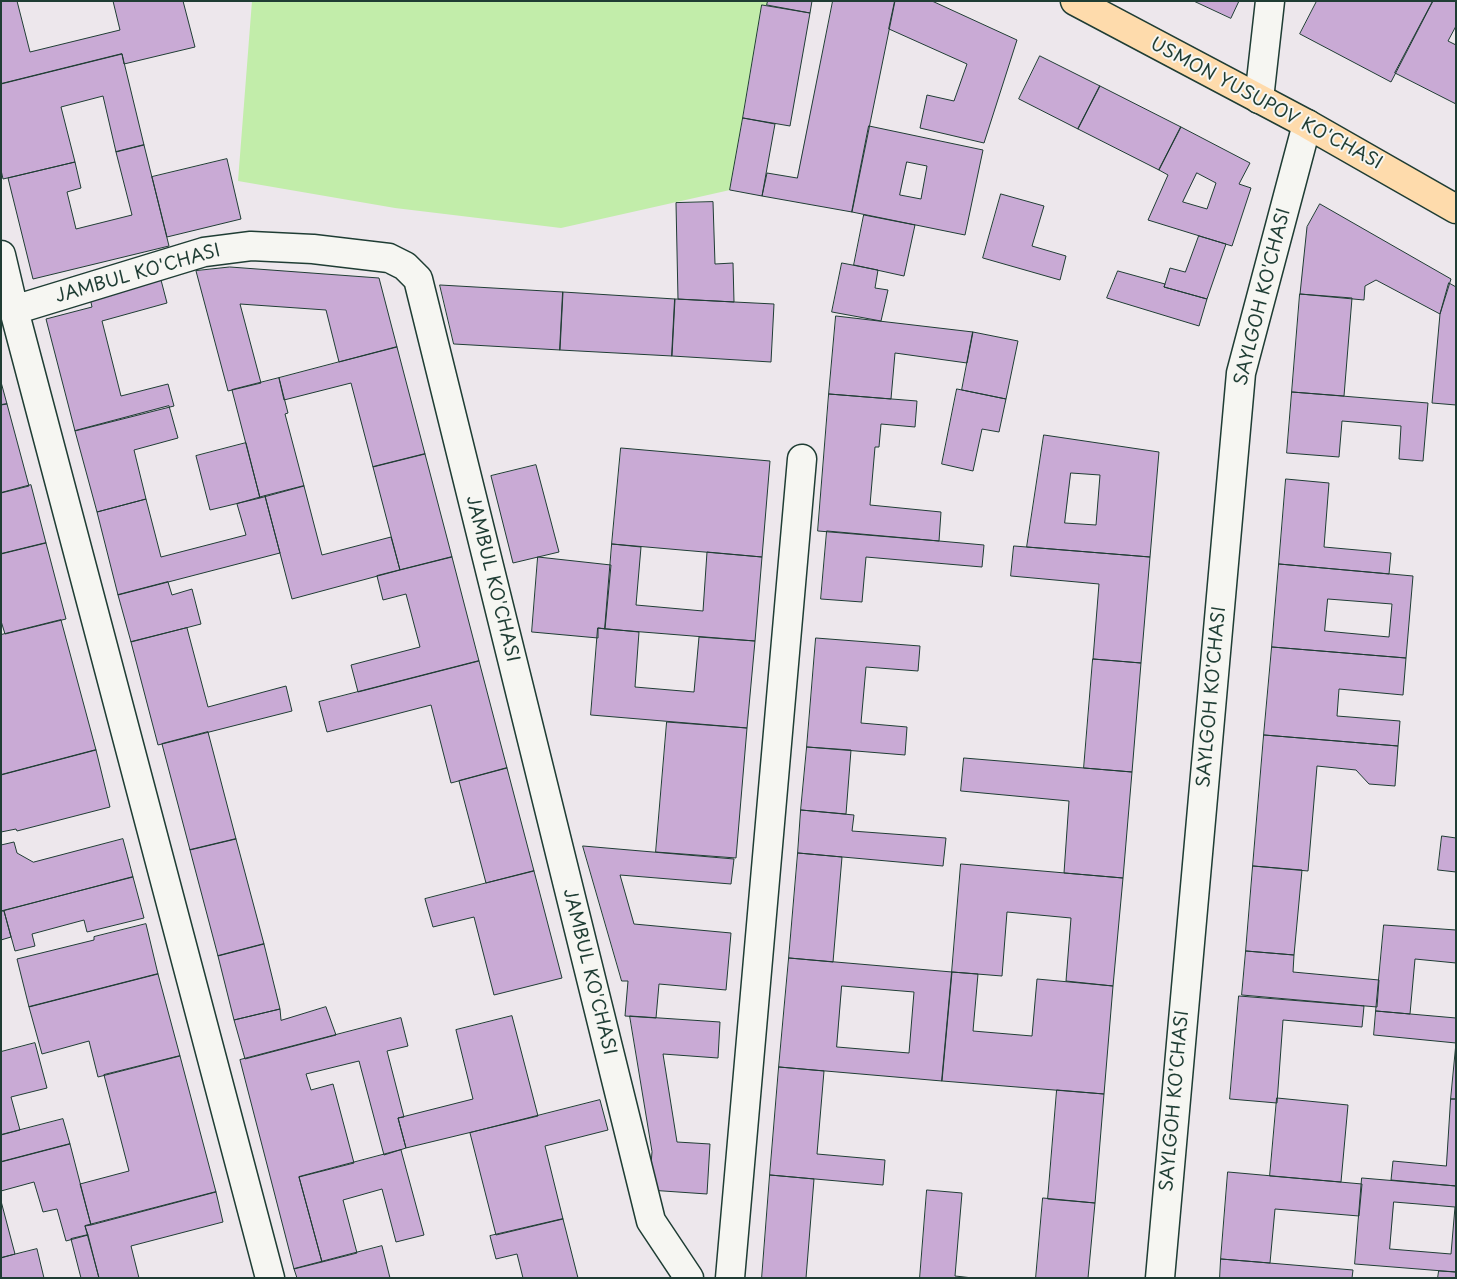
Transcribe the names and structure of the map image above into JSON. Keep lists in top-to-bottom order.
{
  "streets": {
    "main road": ["USMON YUSUPOV KO'CHASI"],
    "street": ["JAMBUL KO'CHASI", "SAYLGOH KO'CHASI"]
  },
  "crossings": [
    ["USMON YUSUPOV KO'CHASI", "SAYLGOH KO'CHASI"]
  ]
}
